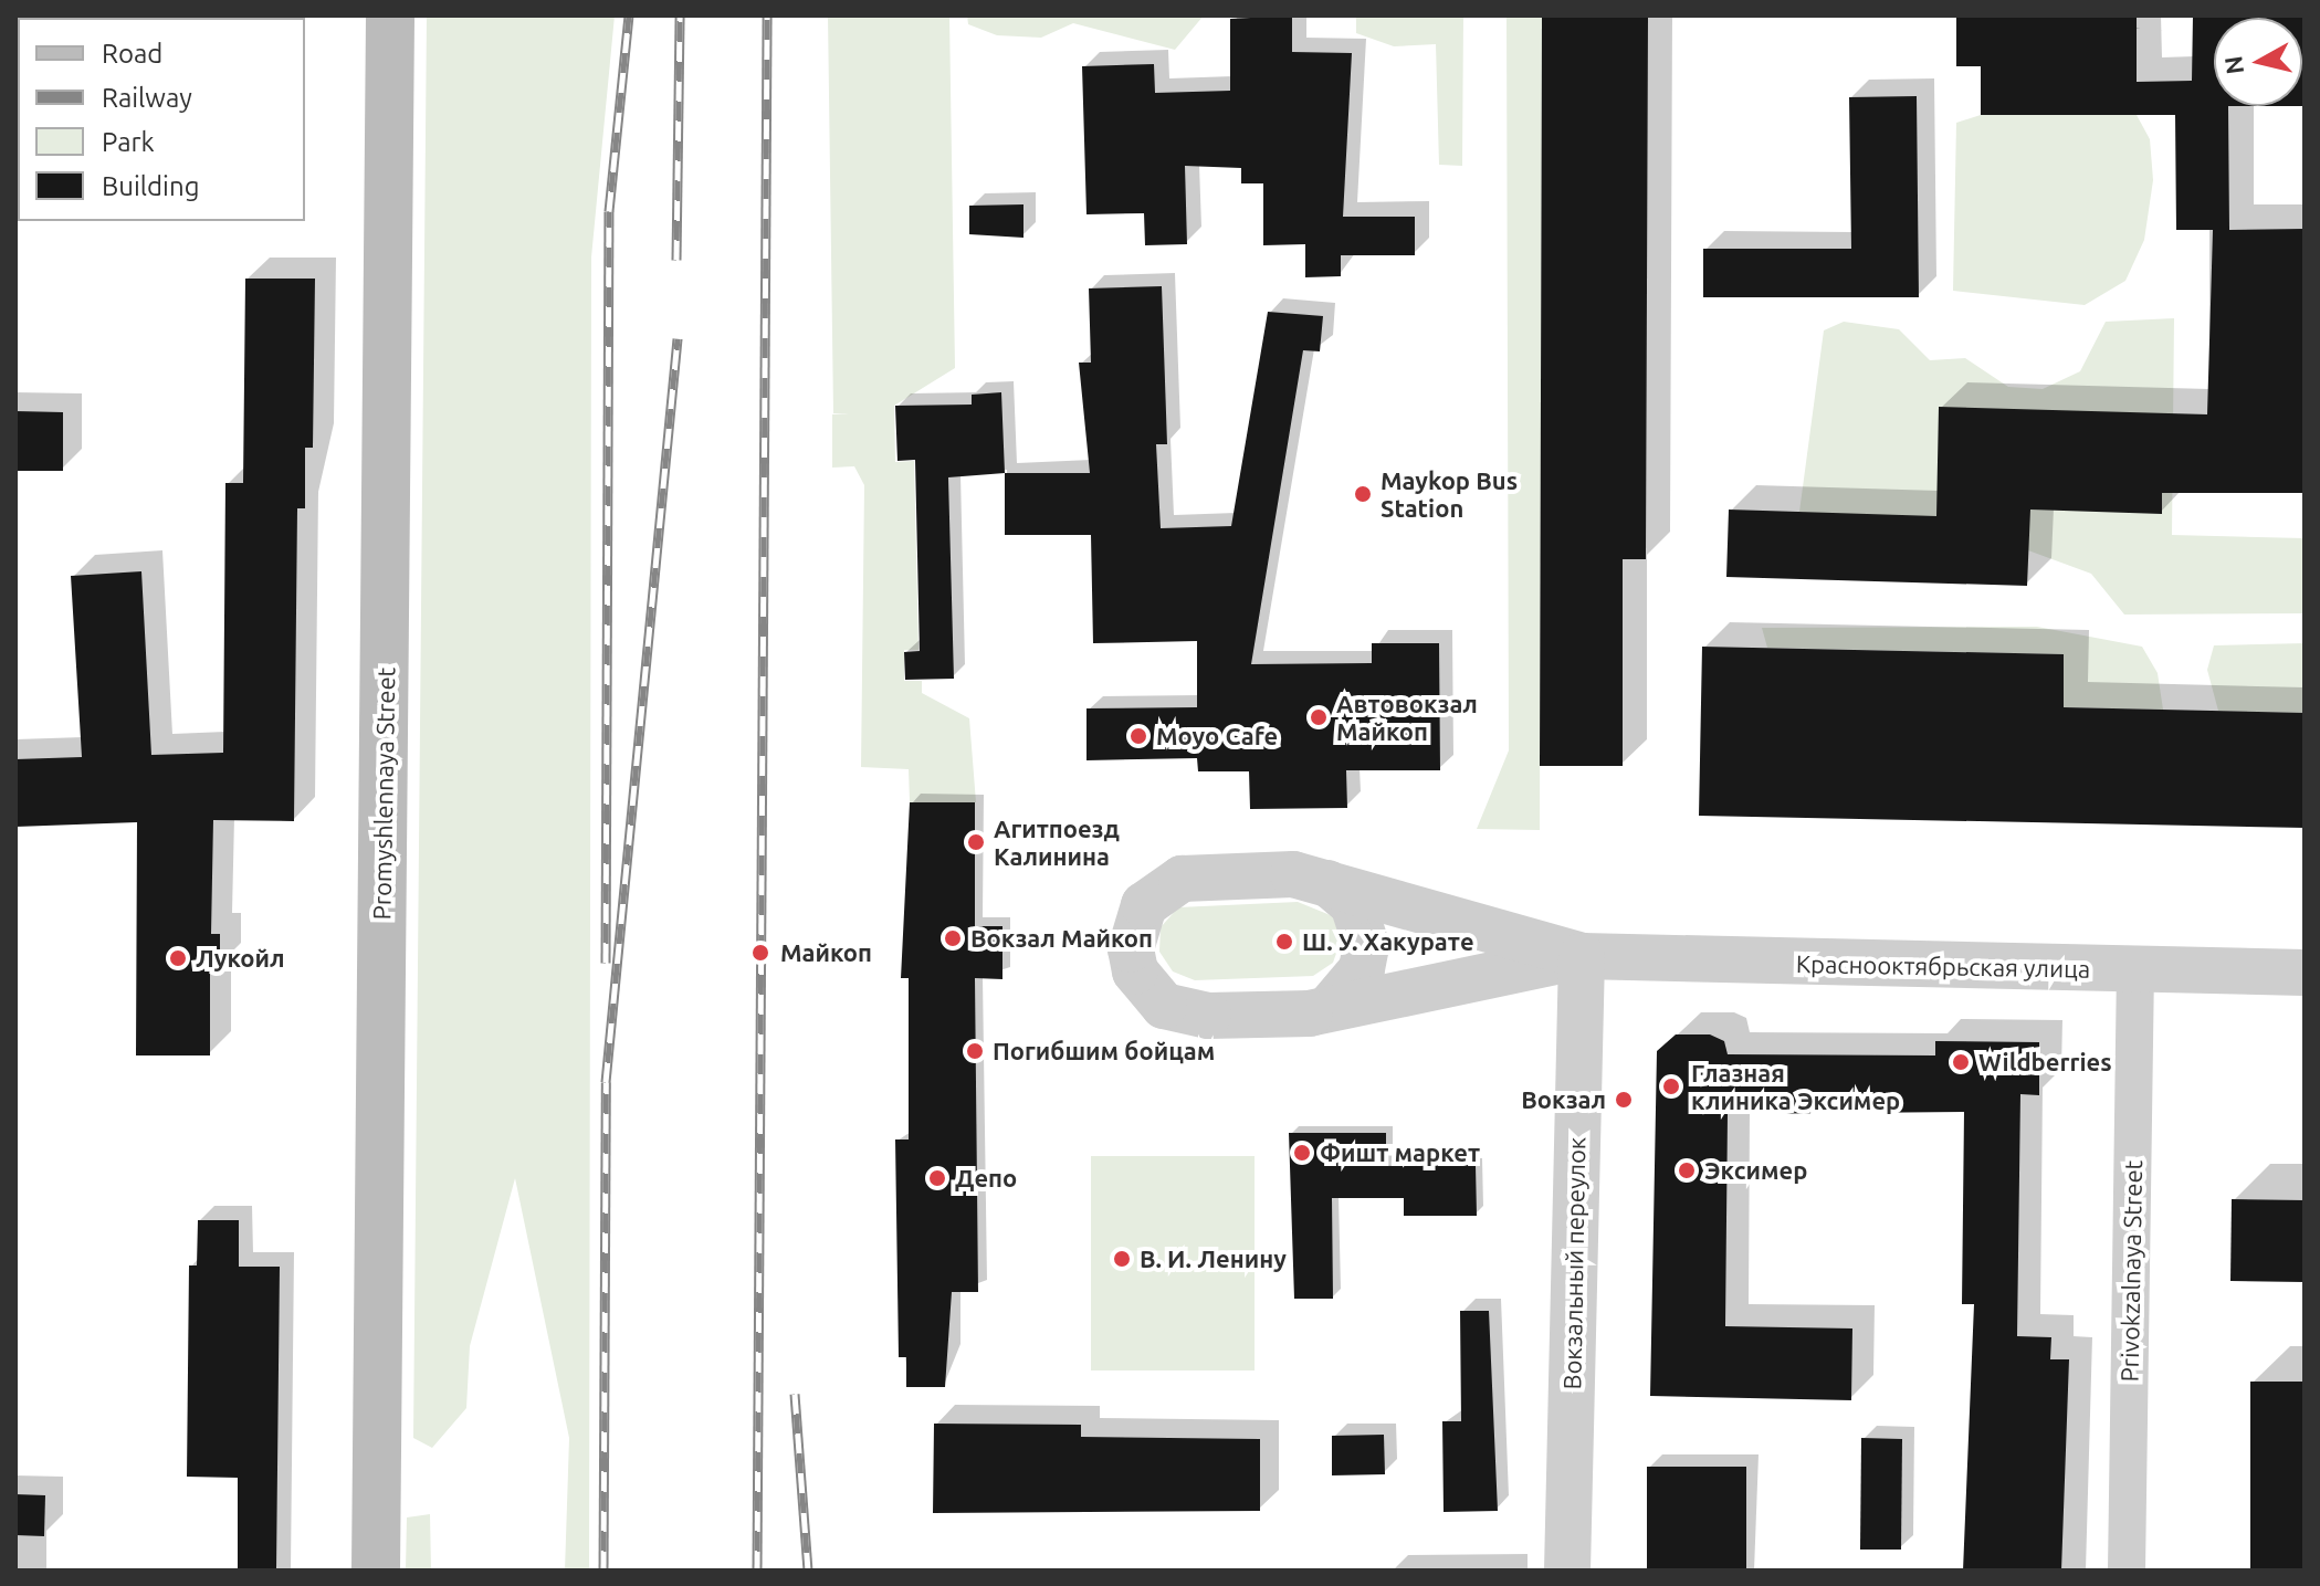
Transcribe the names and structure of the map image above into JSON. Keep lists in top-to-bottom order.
{
  "streets": {
    "main road": ["Promyshlennaya Street"],
    "street": ["Краснооктябрьская улица", "Вокзальный переулок", "Privokzalnaya Street"]
  },
  "crossings": [
    ["Краснооктябрьская улица", "Вокзальный переулок"],
    ["Краснооктябрьская улица", "Privokzalnaya Street"]
  ],
  "places": [
    "Maykop Bus Station",
    "Автовокзал Майкоп",
    "Moyo Cafe",
    "Агитпоезд Калинина",
    "Вокзал Майкоп",
    "Ш. У. Хакурате",
    "Майкоп",
    "Лукойл",
    "Погибшим бойцам",
    "Wildberries",
    "Глазная клиника Эксимер",
    "Вокзал",
    "Фишт маркет",
    "Эксимер",
    "Депо",
    "В. И. Ленину"
  ],
  "legend": [
    "Road",
    "Railway",
    "Park",
    "Building"
  ],
  "north": "left"
}
